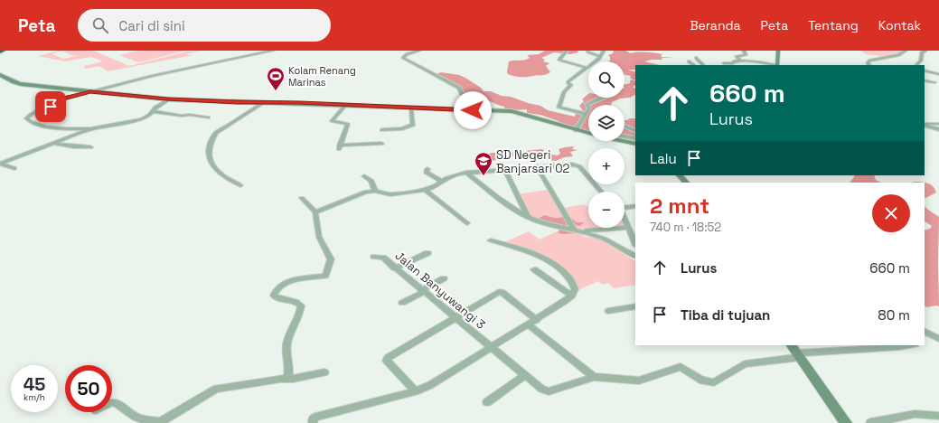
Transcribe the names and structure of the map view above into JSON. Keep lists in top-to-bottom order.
{
  "streets": {
    "street": ["Jalan Banyuwangi 3"]
  },
  "places": {
    "sports": ["Kolam Renang Marinas"],
    "school or university": ["SD Negeri Banjarsari 02"]
  },
  "page": {
    "header": "Peta",
    "search": "Cari di sini",
    "nav": [
      "Beranda",
      "Peta",
      "Tentang",
      "Kontak"
    ],
    "map_buttons": ["+", "−"],
    "turn": ["660 m", "Lurus"],
    "then": "Lalu",
    "heading": ["2 mnt", "740 m · 18:52"],
    "list": [
      {
        "name": "Lurus",
        "value": "660 m"
      },
      {
        "name": "Tiba di tujuan",
        "value": "80 m"
      }
    ],
    "speed": "45 km/h",
    "limit": "50"
  }
}
